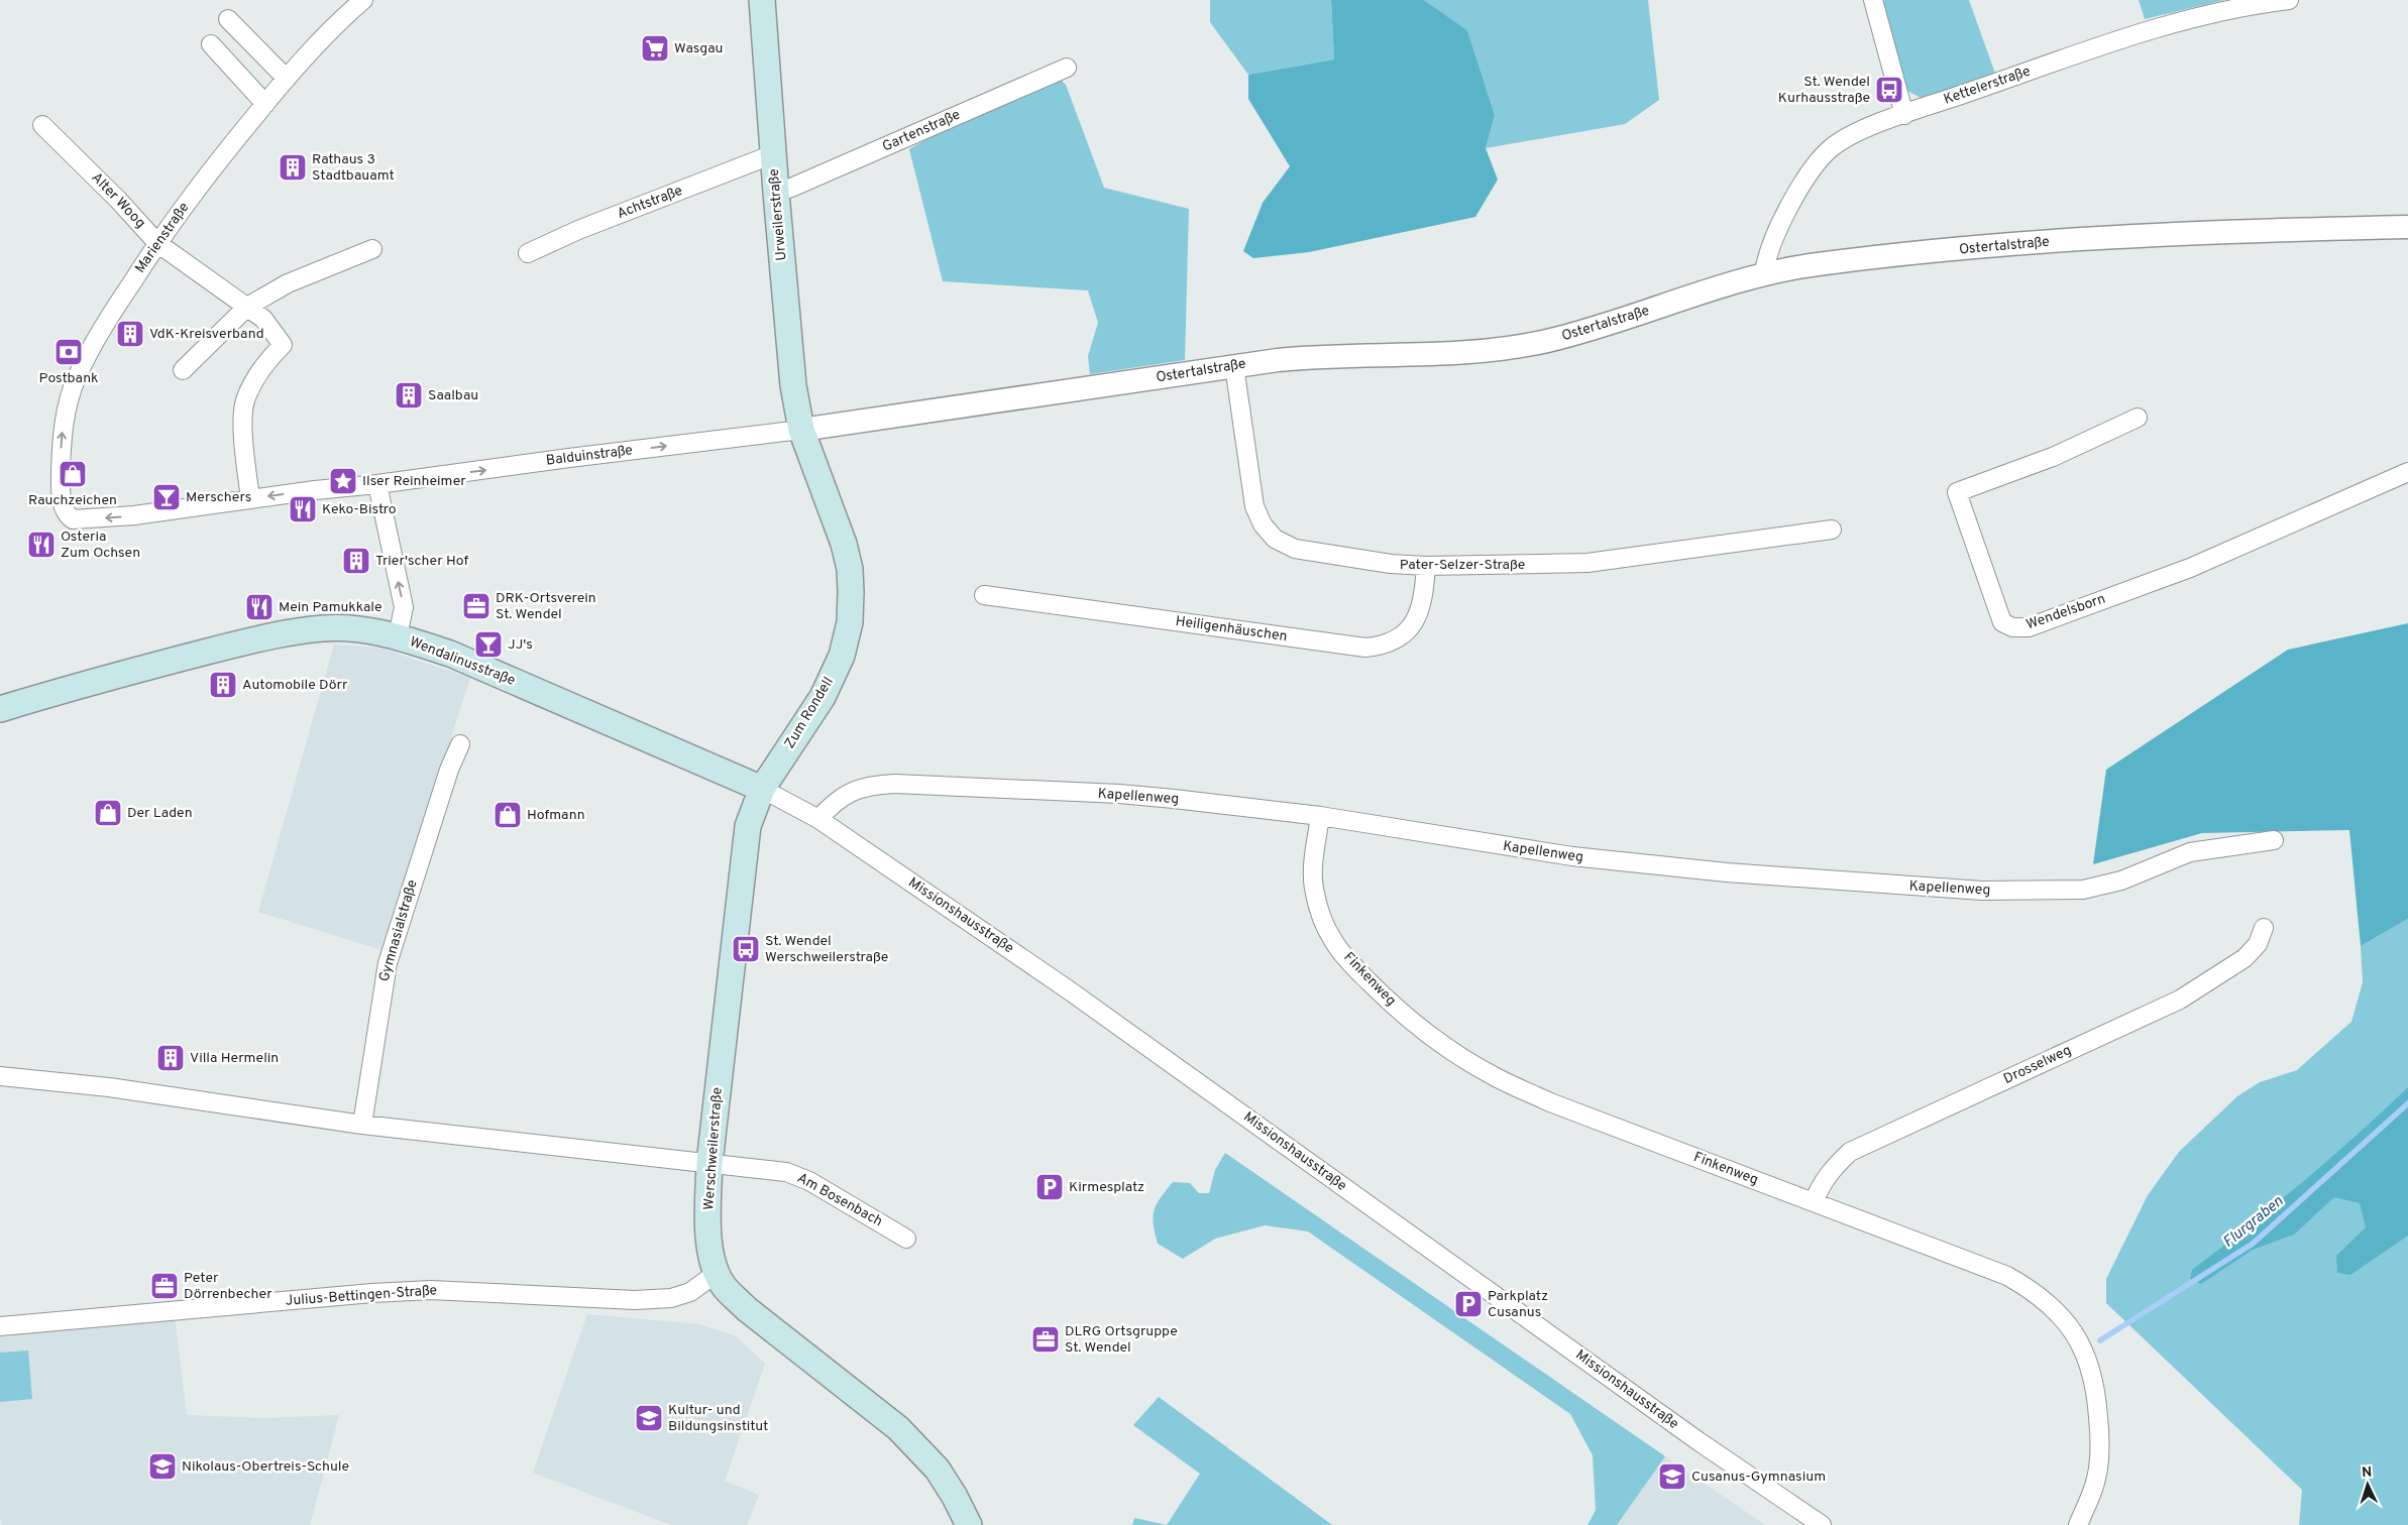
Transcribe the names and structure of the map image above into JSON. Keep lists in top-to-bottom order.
{
  "streets": {
    "main road": [
      "Urweilerstraße",
      "Wendalinusstraße",
      "Zum Rondell",
      "Werschweilerstraße"
    ],
    "street": [
      "Kettelerstraße",
      "Gartenstraße",
      "Alter Woog",
      "Achtstraße",
      "Marienstraße",
      "Ostertalstraße",
      "Balduinstraße",
      "Pater-Selzer-Straße",
      "Wendelsborn",
      "Heiligenhäuschen",
      "Kapellenweg",
      "Missionshausstraße",
      "Gymnasialstraße",
      "Finkenweg",
      "Drosselweg",
      "Am Bosenbach",
      "Julius-Bettingen-Straße"
    ]
  },
  "crossings": [
    ["Kettelerstraße", "Ostertalstraße"],
    ["Gartenstraße", "Urweilerstraße"],
    ["Alter Woog", "Marienstraße"],
    ["Alter Woog", "Balduinstraße"],
    ["Achtstraße", "Urweilerstraße"],
    ["Urweilerstraße", "Ostertalstraße"],
    ["Urweilerstraße", "Balduinstraße"],
    ["Urweilerstraße", "Zum Rondell"],
    ["Marienstraße", "Balduinstraße"],
    ["Ostertalstraße", "Balduinstraße"],
    ["Ostertalstraße", "Pater-Selzer-Straße"],
    ["Ostertalstraße", "Zum Rondell"],
    ["Balduinstraße", "Zum Rondell"],
    ["Pater-Selzer-Straße", "Heiligenhäuschen"],
    ["Wendalinusstraße", "Zum Rondell"],
    ["Wendalinusstraße", "Missionshausstraße"],
    ["Wendalinusstraße", "Werschweilerstraße"],
    ["Zum Rondell", "Missionshausstraße"],
    ["Zum Rondell", "Werschweilerstraße"],
    ["Kapellenweg", "Missionshausstraße"],
    ["Kapellenweg", "Finkenweg"],
    ["Missionshausstraße", "Werschweilerstraße"],
    ["Finkenweg", "Drosselweg"],
    ["Werschweilerstraße", "Am Bosenbach"],
    ["Werschweilerstraße", "Julius-Bettingen-Straße"]
  ],
  "one_way": ["Marienstraße"],
  "water": ["Flurgraben"],
  "places": {
    "supermarket": ["Wasgau"],
    "bus stop": ["St. Wendel Kurhausstraße", "St. Wendel Werschweilerstraße"],
    "building": [
      "Rathaus 3 Stadtbauamt",
      "VdK-Kreisverband",
      "Saalbau",
      "Trier'scher Hof",
      "Automobile Dörr",
      "Villa Hermelin"
    ],
    "bank": ["Postbank"],
    "shop": ["Rauchzeichen", "Der Laden", "Hofmann"],
    "place": ["Ilser Reinheimer"],
    "bar": ["Merschers", "JJ's"],
    "restaurant": ["Keko-Bistro", "Osteria Zum Ochsen", "Mein Pamukkale"],
    "office": ["DRK-Ortsverein St. Wendel", "Peter Dörrenbecher", "DLRG Ortsgruppe St. Wendel"],
    "parking": ["Kirmesplatz", "Parkplatz Cusanus"],
    "school or university": ["Kultur- und Bildungsinstitut", "Nikolaus-Obertreis-Schule", "Cusanus-Gymnasium"]
  },
  "north": "top"
}
